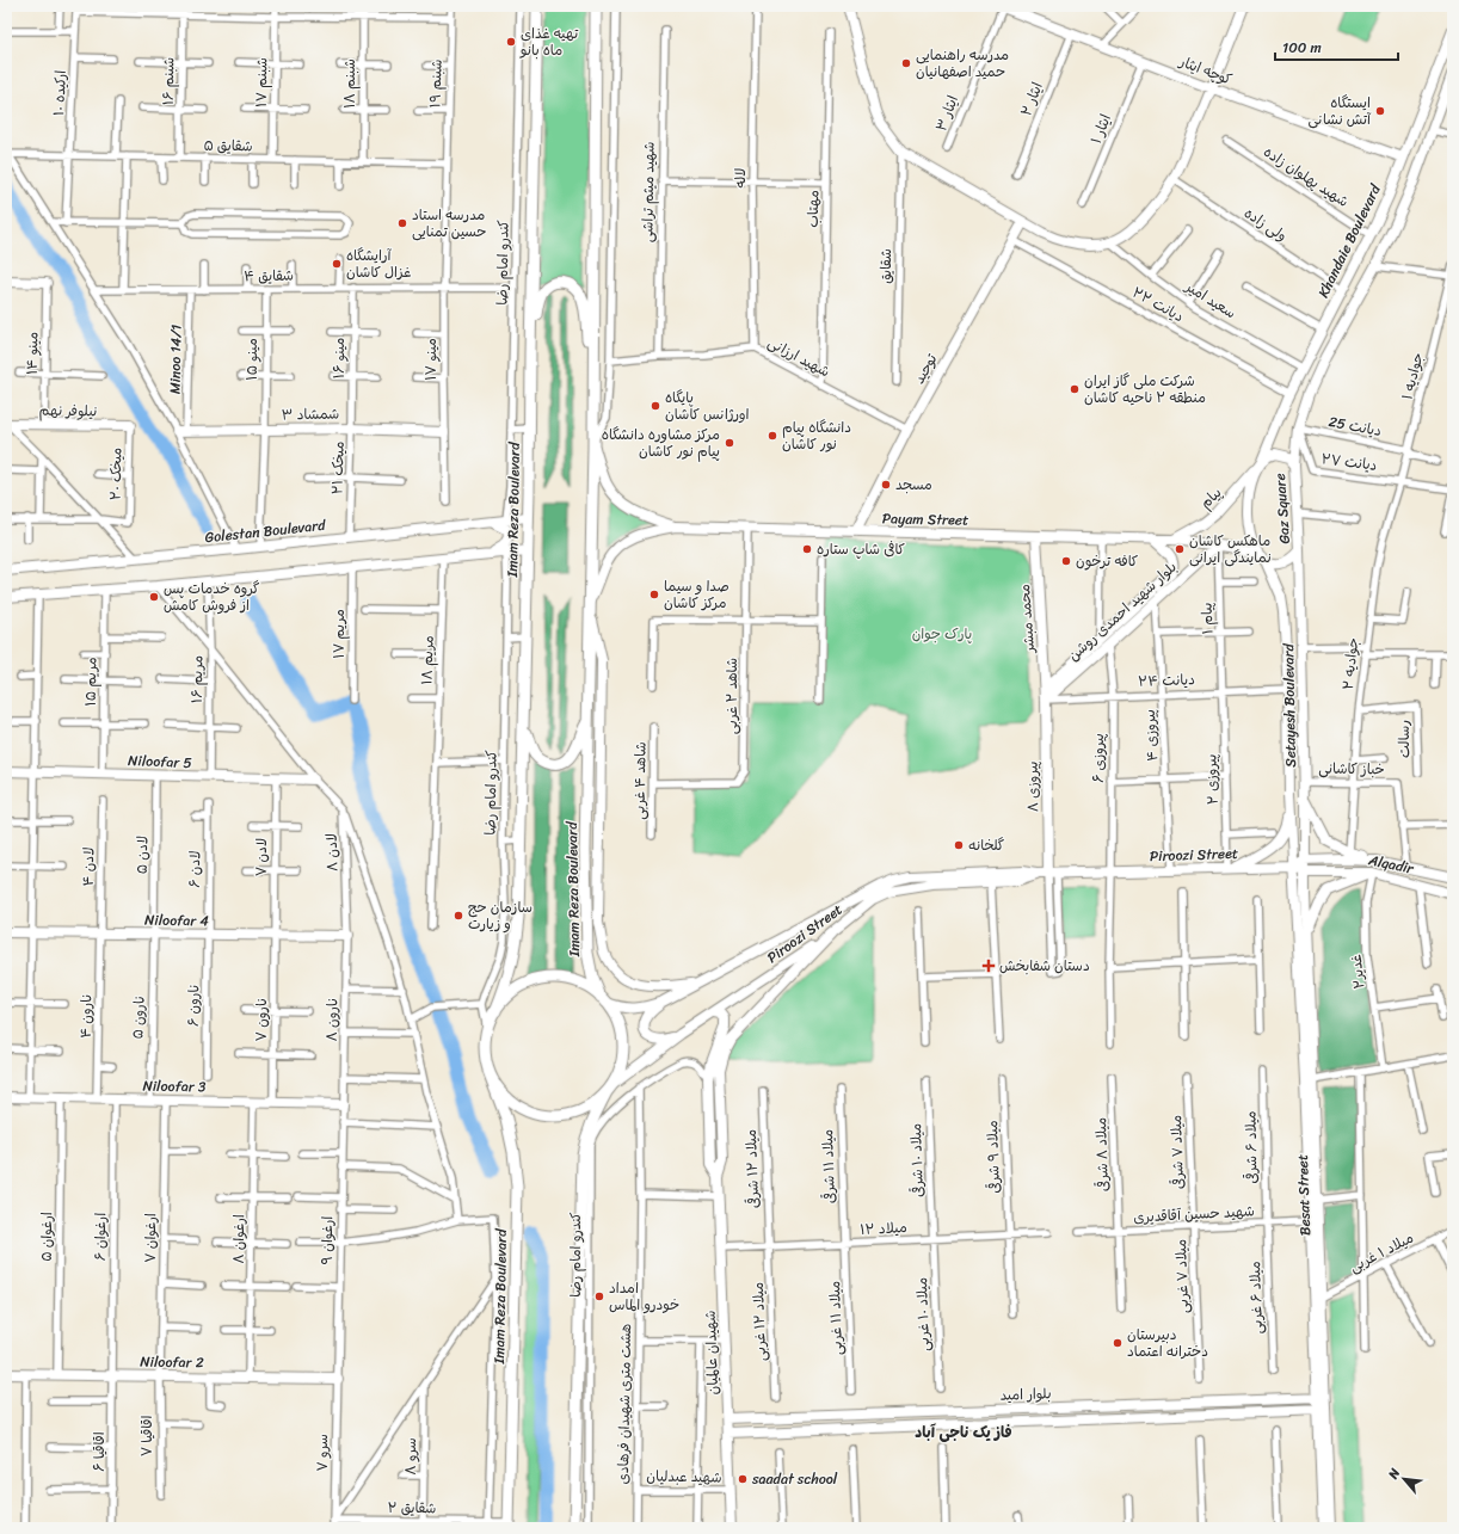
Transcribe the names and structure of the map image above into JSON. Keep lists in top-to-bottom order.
{
  "streets": {
    "main road": [
      "کوچه ایثار",
      "Khandaie Boulevard",
      "توحید",
      "نیلوفر نهم",
      "شمشاد ۳",
      "پیام",
      "Gaz Square",
      "Imam Reza Boulevard",
      "Payam Street",
      "Golestan Boulevard",
      "بلوار شهید احمدی روشن",
      "محمد مبشر",
      "Setayesh Boulevard",
      "Niloofar 5",
      "پیروزی ۸",
      "Piroozi Street",
      "Alqadir",
      "Niloofar 4",
      "Niloofar 3",
      "Besat Street",
      "شهیدان عالمیان",
      "Niloofar 2",
      "بلوار امید"
    ],
    "street": [
      "شبنم ۱۶",
      "شبنم ۱۷",
      "شبنم ۱۸",
      "شبنم ۱۹",
      "ارکیده ۱۰",
      "ایثار ۲",
      "ایثار ۳",
      "ایثار ۱",
      "شقایق ۵",
      "شهید پهلوان زاده",
      "لاله",
      "شهید میثم تراشی",
      "مهتاب",
      "ولی زاده",
      "کندرو امام رضا",
      "شقایق",
      "شقایق ۴",
      "سعید امیر",
      "دیانت ۲۲",
      "مینو ۱۴",
      "شهید ارزانی",
      "مینو ۱۶",
      "Minoo 14/1",
      "مینو ۱۵",
      "مینو ۱۷",
      "جوادیه ۱",
      "دیانت 25",
      "دیانت ۲۷",
      "میخک ۲۱",
      "میخک ۲۰",
      "پیام ۱",
      "مریم ۱۷",
      "مریم ۱۸",
      "جوادیه ۲",
      "مریم ۱۶",
      "دیانت ۲۴",
      "مریم ۱۵",
      "شاهد ۲ غربی",
      "پیروزی ۴",
      "رسالت",
      "پیروزی ۶",
      "خباز کاشانی",
      "پیروزی ۲",
      "شاهد ۴ غربی",
      "لادن ۸",
      "لادن ۵",
      "لادن ۷",
      "لادن ۴",
      "لادن ۶",
      "غدیر۲",
      "نارون ۶",
      "نارون ۴",
      "نارون ۵",
      "نارون ۷",
      "نارون ۸",
      "میلاد ۶ شرقی",
      "میلاد ۷ شرقی",
      "میلاد ۸ شرقی",
      "میلاد ۹ شرقی",
      "میلاد ۱۰ شرقی",
      "میلاد ۱۱ شرقی",
      "میلاد ۱۲ شرقی",
      "شهید حسین آقاقدیری",
      "میلاد ۱۲",
      "ارغوان ۵",
      "ارغوان ۶",
      "ارغوان ۷",
      "ارغوان ۸",
      "ارغوان ۹",
      "میلاد ۱ غربی",
      "میلاد ۷ غربی",
      "میلاد ۶ غربی",
      "میلاد ۱۰ غربی",
      "میلاد ۱۱ غربی",
      "میلاد ۱۲ غربی",
      "هشت متری شهیدان فرهادی",
      "اقاقیا ۷",
      "اقاقیا ۶",
      "سرو ۷",
      "سرو ۸",
      "شهید عبدلیان",
      "شقایق ۲"
    ]
  },
  "crossings": [
    ["کوچه ایثار", "ایثار ۲"],
    ["کوچه ایثار", "ایثار ۳"],
    ["کوچه ایثار", "ایثار ۱"],
    ["کوچه ایثار", "Khandaie Boulevard"],
    ["شبنم ۱۶", "شقایق ۵"],
    ["شبنم ۱۷", "شقایق ۵"],
    ["شبنم ۱۸", "شقایق ۵"],
    ["شبنم ۱۹", "شقایق ۵"],
    ["شبنم ۱۹", "شقایق ۴"],
    ["شبنم ۱۹", "مینو ۱۷"],
    ["ارکیده ۱۰", "شقایق ۵"],
    ["شهید پهلوان زاده", "Khandaie Boulevard"],
    ["لاله", "شهید ارزانی"],
    ["شهید میثم تراشی", "شهید ارزانی"],
    ["مهتاب", "شهید ارزانی"],
    ["ولی زاده", "Khandaie Boulevard"],
    ["Khandaie Boulevard", "سعید امیر"],
    ["Khandaie Boulevard", "دیانت ۲۲"],
    ["Khandaie Boulevard", "پیام"],
    ["Khandaie Boulevard", "Gaz Square"],
    ["کندرو امام رضا", "شقایق ۴"],
    ["کندرو امام رضا", "Golestan Boulevard"],
    ["کندرو امام رضا", "هشت متری شهیدان فرهادی"],
    ["شقایق ۴", "مینو ۱۶"],
    ["شقایق ۴", "Minoo 14/1"],
    ["شقایق ۴", "مینو ۱۵"],
    ["شقایق ۴", "مینو ۱۷"],
    ["دیانت ۲۲", "توحید"],
    ["مینو ۱۴", "نیلوفر نهم"],
    ["شهید ارزانی", "توحید"],
    ["مینو ۱۶", "شمشاد ۳"],
    ["مینو ۱۶", "میخک ۲۱"],
    ["Minoo 14/1", "شمشاد ۳"],
    ["مینو ۱۵", "شمشاد ۳"],
    ["مینو ۱۵", "Golestan Boulevard"],
    ["مینو ۱۷", "شمشاد ۳"],
    ["توحید", "Payam Street"],
    ["جوادیه ۱", "دیانت 25"],
    ["جوادیه ۱", "دیانت ۲۷"],
    ["جوادیه ۱", "جوادیه ۲"],
    ["نیلوفر نهم", "میخک ۲۰"],
    ["شمشاد ۳", "میخک ۲۱"],
    ["دیانت 25", "دیانت ۲۷"],
    ["دیانت ۲۷", "جوادیه ۲"],
    ["میخک ۲۱", "Golestan Boulevard"],
    ["پیام", "Gaz Square"],
    ["پیام", "Payam Street"],
    ["Gaz Square", "Payam Street"],
    ["Gaz Square", "Setayesh Boulevard"],
    ["Imam Reza Boulevard", "Golestan Boulevard"],
    ["Imam Reza Boulevard", "Piroozi Street"],
    ["Imam Reza Boulevard", "شقایق ۲"],
    ["Payam Street", "بلوار شهید احمدی روشن"],
    ["Payam Street", "محمد مبشر"],
    ["Payam Street", "پیام ۱"],
    ["Payam Street", "شاهد ۲ غربی"],
    ["Payam Street", "Setayesh Boulevard"],
    ["بلوار شهید احمدی روشن", "محمد مبشر"],
    ["بلوار شهید احمدی روشن", "پیام ۱"],
    ["بلوار شهید احمدی روشن", "دیانت ۲۴"],
    ["بلوار شهید احمدی روشن", "پیروزی ۴"],
    ["بلوار شهید احمدی روشن", "پیروزی ۶"],
    ["بلوار شهید احمدی روشن", "پیروزی ۸"],
    ["محمد مبشر", "دیانت ۲۴"],
    ["محمد مبشر", "پیروزی ۸"],
    ["پیام ۱", "دیانت ۲۴"],
    ["پیام ۱", "پیروزی ۲"],
    ["جوادیه ۲", "رسالت"],
    ["جوادیه ۲", "خباز کاشانی"],
    ["مریم ۱۶", "Niloofar 5"],
    ["دیانت ۲۴", "Setayesh Boulevard"],
    ["دیانت ۲۴", "پیروزی ۴"],
    ["دیانت ۲۴", "پیروزی ۶"],
    ["دیانت ۲۴", "پیروزی ۲"],
    ["دیانت ۲۴", "پیروزی ۸"],
    ["مریم ۱۵", "Niloofar 5"],
    ["شاهد ۲ غربی", "شاهد ۴ غربی"],
    ["Setayesh Boulevard", "خباز کاشانی"],
    ["Setayesh Boulevard", "Piroozi Street"],
    ["Setayesh Boulevard", "Alqadir"],
    ["Setayesh Boulevard", "Besat Street"],
    ["پیروزی ۴", "Piroozi Street"],
    ["پیروزی ۶", "Piroozi Street"],
    ["Niloofar 5", "لادن ۵"],
    ["Niloofar 5", "لادن ۷"],
    ["پیروزی ۲", "Piroozi Street"],
    ["پیروزی ۸", "Piroozi Street"],
    ["لادن ۸", "Niloofar 4"],
    ["لادن ۸", "نارون ۸"],
    ["لادن ۵", "Niloofar 4"],
    ["لادن ۵", "نارون ۵"],
    ["Piroozi Street", "Alqadir"],
    ["Piroozi Street", "Besat Street"],
    ["لادن ۷", "Niloofar 4"],
    ["لادن ۷", "نارون ۷"],
    ["Alqadir", "غدیر۲"],
    ["Alqadir", "Besat Street"],
    ["لادن ۴", "Niloofar 4"],
    ["لادن ۴", "نارون ۴"],
    ["لادن ۶", "Niloofar 4"],
    ["لادن ۶", "نارون ۶"],
    ["Niloofar 4", "نارون ۶"],
    ["Niloofar 4", "نارون ۴"],
    ["Niloofar 4", "نارون ۵"],
    ["Niloofar 4", "نارون ۷"],
    ["Niloofar 4", "نارون ۸"],
    ["نارون ۴", "Niloofar 3"],
    ["نارون ۵", "Niloofar 3"],
    ["نارون ۷", "Niloofar 3"],
    ["نارون ۸", "Niloofar 3"],
    ["نارون ۸", "ارغوان ۹"],
    ["Niloofar 3", "ارغوان ۵"],
    ["Niloofar 3", "ارغوان ۶"],
    ["Niloofar 3", "ارغوان ۷"],
    ["Niloofar 3", "ارغوان ۸"],
    ["Niloofar 3", "ارغوان ۹"],
    ["میلاد ۶ شرقی", "شهید حسین آقاقدیری"],
    ["میلاد ۶ شرقی", "میلاد ۶ غربی"],
    ["میلاد ۷ شرقی", "شهید حسین آقاقدیری"],
    ["میلاد ۷ شرقی", "میلاد ۷ غربی"],
    ["میلاد ۸ شرقی", "شهید حسین آقاقدیری"],
    ["میلاد ۹ شرقی", "میلاد ۱۲"],
    ["میلاد ۱۰ شرقی", "میلاد ۱۲"],
    ["میلاد ۱۰ شرقی", "میلاد ۱۰ غربی"],
    ["میلاد ۱۱ شرقی", "میلاد ۱۲"],
    ["میلاد ۱۱ شرقی", "میلاد ۱۱ غربی"],
    ["میلاد ۱۲ شرقی", "میلاد ۱۲"],
    ["میلاد ۱۲ شرقی", "میلاد ۱۲ غربی"],
    ["Besat Street", "شهید حسین آقاقدیری"],
    ["Besat Street", "میلاد ۱ غربی"],
    ["Besat Street", "بلوار امید"],
    ["شهید حسین آقاقدیری", "میلاد ۷ غربی"],
    ["شهید حسین آقاقدیری", "میلاد ۶ غربی"],
    ["میلاد ۱۲", "میلاد ۱۰ غربی"],
    ["میلاد ۱۲", "میلاد ۱۱ غربی"],
    ["میلاد ۱۲", "میلاد ۱۲ غربی"],
    ["میلاد ۱۲", "شهیدان عالمیان"],
    ["ارغوان ۵", "Niloofar 2"],
    ["ارغوان ۶", "Niloofar 2"],
    ["ارغوان ۶", "اقاقیا ۶"],
    ["ارغوان ۷", "Niloofar 2"],
    ["ارغوان ۷", "اقاقیا ۷"],
    ["ارغوان ۸", "Niloofar 2"],
    ["ارغوان ۹", "Niloofar 2"],
    ["ارغوان ۹", "سرو ۷"],
    ["شهیدان عالمیان", "بلوار امید"],
    ["شهیدان عالمیان", "شهید عبدلیان"],
    ["Niloofar 2", "اقاقیا ۷"],
    ["Niloofar 2", "اقاقیا ۶"],
    ["Niloofar 2", "سرو ۷"],
    ["هشت متری شهیدان فرهادی", "شهید عبدلیان"],
    ["سرو ۷", "شقایق ۲"],
    ["سرو ۸", "شقایق ۲"]
  ],
  "districts": ["فاز یک ناجی آباد"],
  "parks": ["پارک جوان"],
  "places": {
    "other": [
      "تهیه غذای ماه بانو",
      "مدرسه راهنمایی حمید اصفهانیان",
      "ایستگاه آتش نشانی",
      "مدرسه استاد حسین تمنایی",
      "آرایشگاه غزال کاشان",
      "شرکت ملی گاز ایران منطقه ۲ ناحیه کاشان",
      "پایگاه اورژانس کاشان",
      "دانشگاه پیام نور کاشان",
      "مرکز مشاوره دانشگاه پیام نور کاشان",
      "مسجد",
      "کافی شاپ ستاره",
      "ماهکس کاشان نمایندگی ایرانی",
      "کافه ترخون",
      "صدا و سیما مرکز کاشان",
      "گروه خدمات پس از فروش کامش",
      "گلخانه",
      "سازمان حج و زیارت",
      "امداد خودرو الماس",
      "دبیرستان دخترانه اعتماد",
      "saadat school"
    ],
    "health": ["دستان شفابخش"]
  },
  "scale_bar": "100 m",
  "north": "top left"
}
